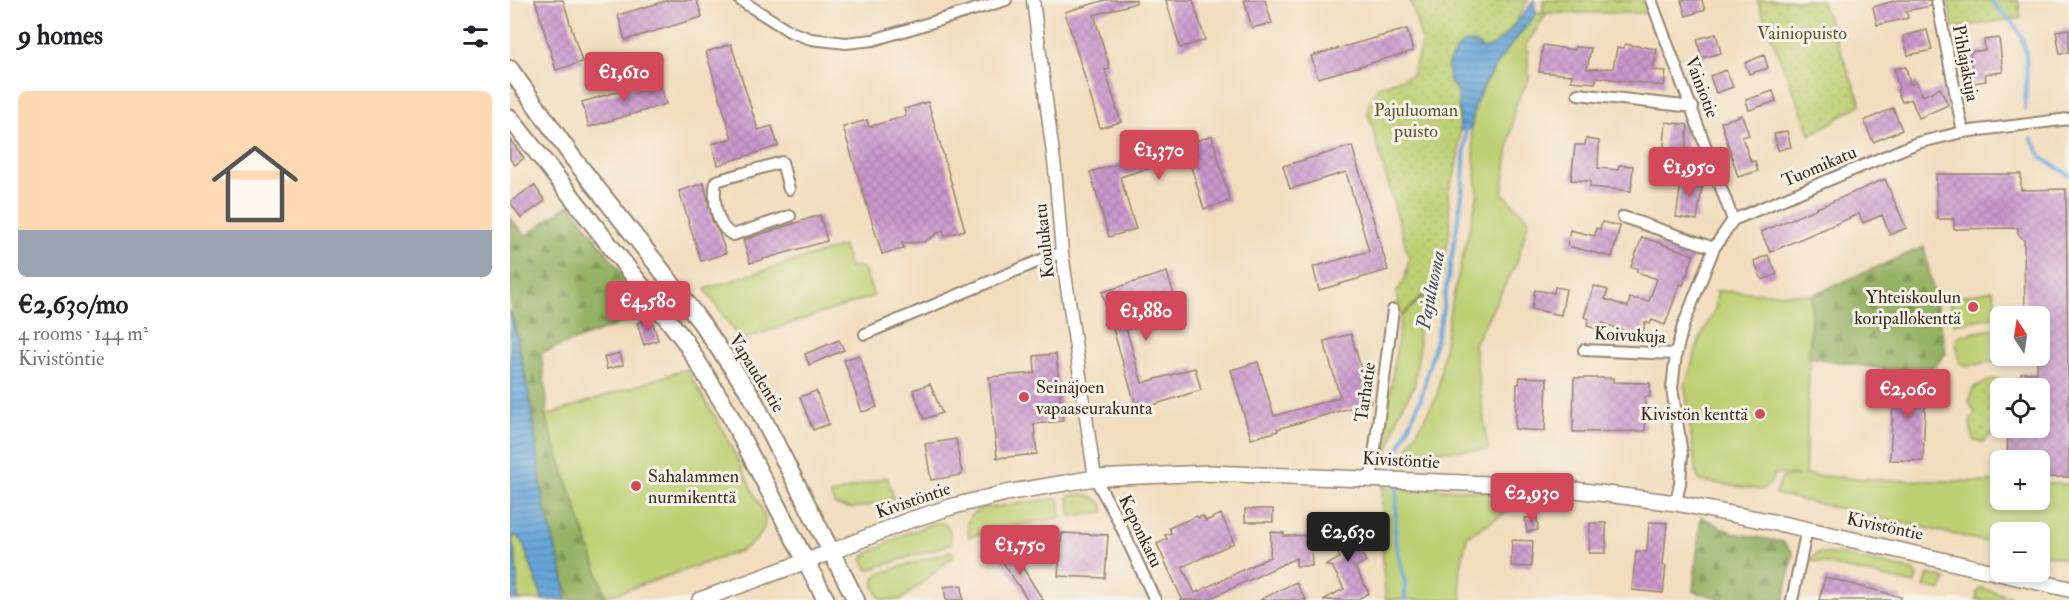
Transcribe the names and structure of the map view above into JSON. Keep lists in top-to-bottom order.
{
  "streets": {
    "main road": ["Vapaudentie", "Kivistöntie"],
    "street": [
      "Pihlajakuja",
      "Vainiotie",
      "Tuomikatu",
      "Koulukatu",
      "Koivukuja",
      "Tarhatie",
      "Keponkatu"
    ]
  },
  "crossings": [
    ["Pihlajakuja", "Tuomikatu"],
    ["Vainiotie", "Tuomikatu"],
    ["Koulukatu", "Kivistöntie"],
    ["Koulukatu", "Keponkatu"],
    ["Vapaudentie", "Kivistöntie"],
    ["Tarhatie", "Kivistöntie"],
    ["Kivistöntie", "Keponkatu"]
  ],
  "water": ["Pajuluoma"],
  "parks": ["Vainiopuisto", "Pajuluoman puisto"],
  "places": [
    "Yhteiskoulun koripallokenttä",
    "Seinäjoen vapaaseurakunta",
    "Kivistön kenttä",
    "Sahalammen nurmikenttä"
  ],
  "north": "top",
  "page": {
    "heading": "9 homes",
    "price": [
      "€1,610",
      "€1,370",
      "€1,950",
      "€4,580",
      "€1,880",
      "€2,060",
      "€2,930",
      "€2,630",
      "€1,750"
    ],
    "list": [
      {
        "name": "€2,630/mo",
        "note": "4 rooms · 144 m² · Kivistöntie"
      }
    ],
    "map_buttons": ["+", "−"]
  }
}
